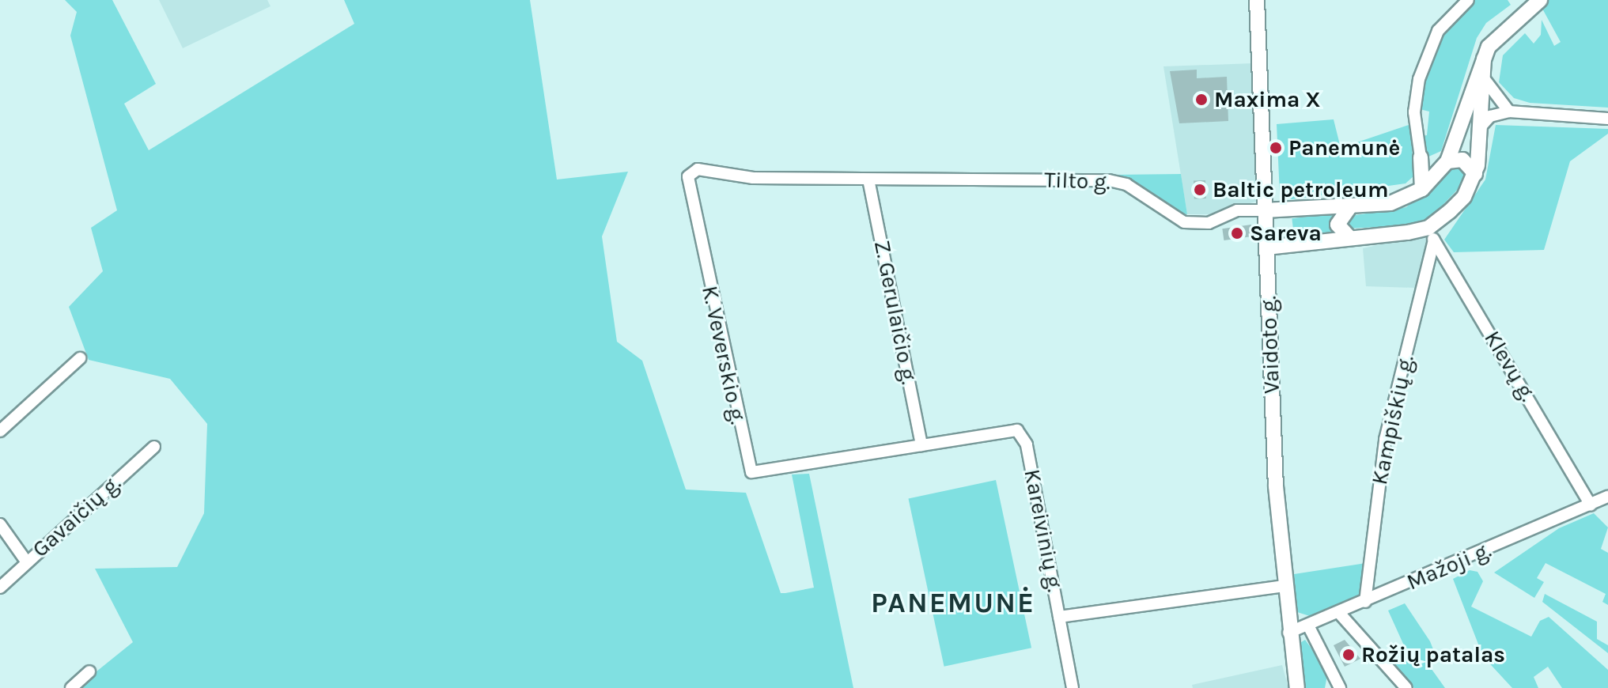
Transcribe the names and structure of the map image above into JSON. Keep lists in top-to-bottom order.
{
  "streets": {
    "main road": ["Tilto g.", "Vaidoto g."],
    "street": [
      "Z. Gerulaičio g.",
      "K. Veverskio g.",
      "Klevų g.",
      "Kampiškių g.",
      "Gavaičių g.",
      "Kareivinių g.",
      "Mažoji g."
    ]
  },
  "crossings": [
    ["Tilto g.", "Z. Gerulaičio g."],
    ["Tilto g.", "Vaidoto g."],
    ["Tilto g.", "K. Veverskio g."],
    ["Z. Gerulaičio g.", "Kareivinių g."],
    ["Vaidoto g.", "Kareivinių g."],
    ["Vaidoto g.", "Mažoji g."],
    ["K. Veverskio g.", "Kareivinių g."],
    ["Klevų g.", "Kampiškių g."],
    ["Klevų g.", "Mažoji g."],
    ["Kampiškių g.", "Mažoji g."]
  ],
  "districts": ["PANEMUNĖ"],
  "places": [
    "Maxima X",
    "Panemunė",
    "Baltic petroleum",
    "Sareva",
    "Rožių patalas"
  ]
}
